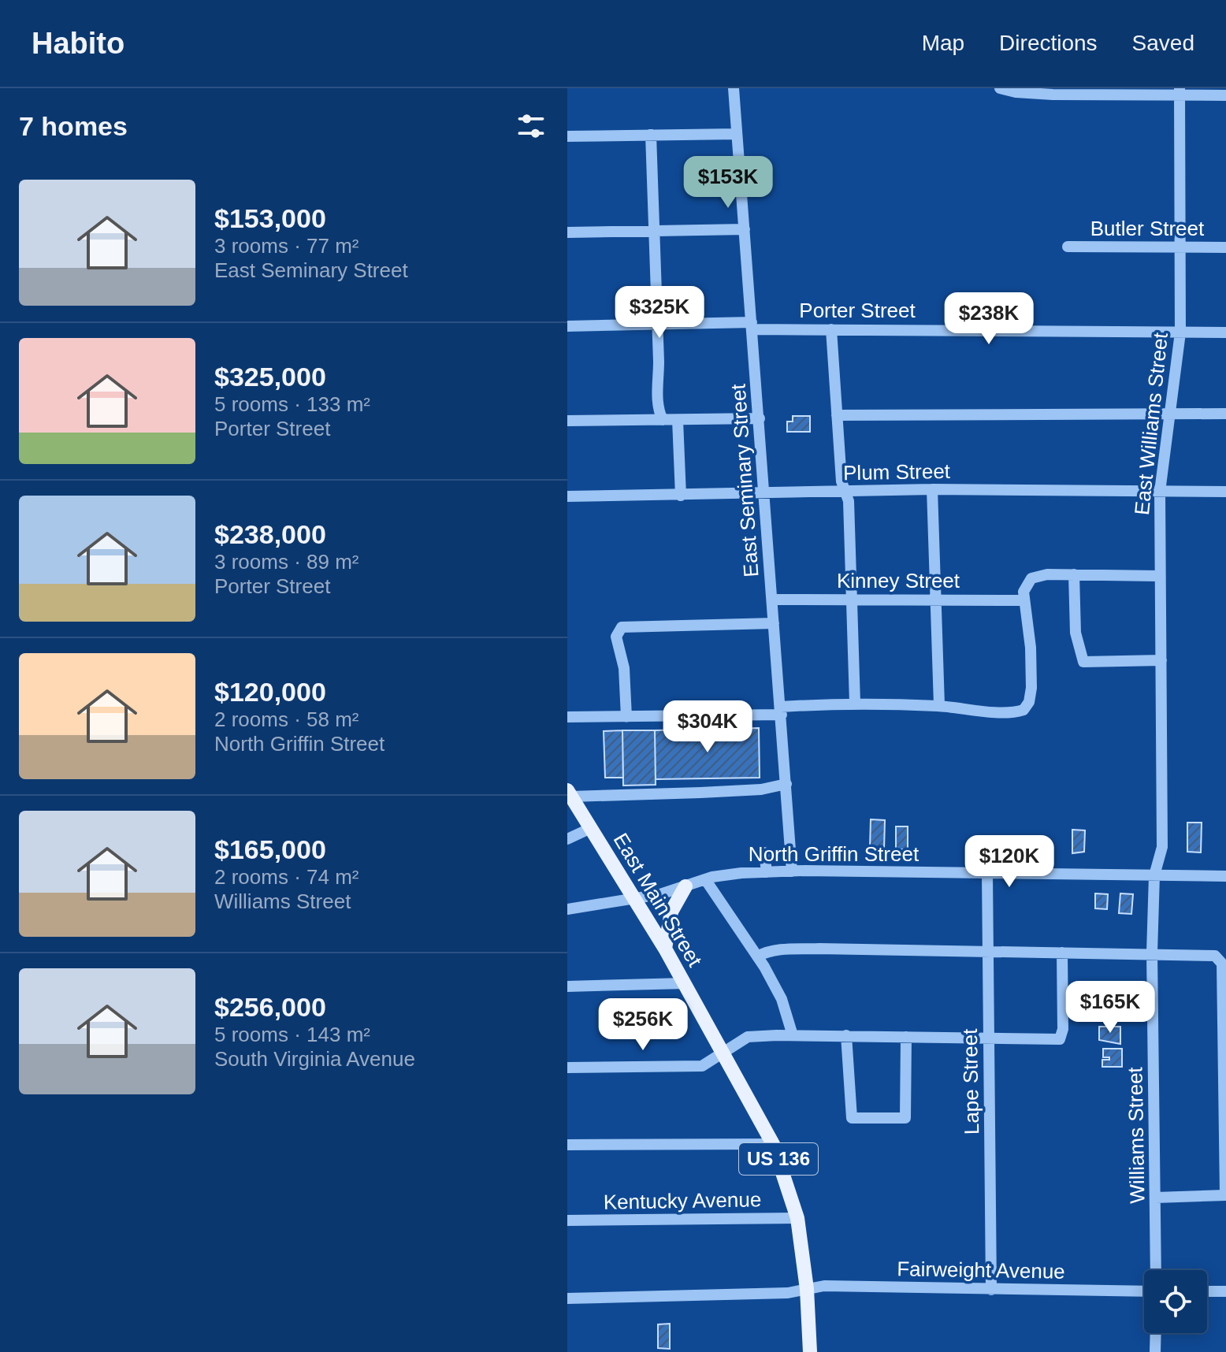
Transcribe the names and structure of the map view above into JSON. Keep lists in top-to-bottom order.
{
  "streets": {
    "main road": ["East Main Street", "US 136"],
    "street": [
      "Butler Street",
      "Porter Street",
      "East Williams Street",
      "Plum Street",
      "East Seminary Street",
      "Kinney Street",
      "North Griffin Street",
      "Lape Street",
      "Williams Street",
      "Kentucky Avenue",
      "Fairweight Avenue"
    ]
  },
  "crossings": [
    ["Butler Street", "East Williams Street"],
    ["Porter Street", "East Williams Street"],
    ["Porter Street", "East Seminary Street"],
    ["East Williams Street", "Plum Street"],
    ["East Williams Street", "North Griffin Street"],
    ["East Williams Street", "Williams Street"],
    ["Plum Street", "East Seminary Street"],
    ["East Seminary Street", "Kinney Street"],
    ["East Seminary Street", "North Griffin Street"],
    ["North Griffin Street", "East Main Street"],
    ["North Griffin Street", "Lape Street"],
    ["North Griffin Street", "Williams Street"],
    ["East Main Street", "Kentucky Avenue"],
    ["East Main Street", "Fairweight Avenue"],
    ["Lape Street", "Fairweight Avenue"]
  ],
  "page": {
    "header": "Habito",
    "nav": ["Map", "Directions", "Saved"],
    "heading": "7 homes",
    "price": [
      "$153K",
      "$325K",
      "$238K",
      "$304K",
      "$120K",
      "$165K",
      "$256K"
    ],
    "list": [
      {
        "name": "$153,000",
        "note": "3 rooms · 77 m² · East Seminary Street"
      },
      {
        "name": "$325,000",
        "note": "5 rooms · 133 m² · Porter Street"
      },
      {
        "name": "$238,000",
        "note": "3 rooms · 89 m² · Porter Street"
      },
      {
        "name": "$120,000",
        "note": "2 rooms · 58 m² · North Griffin Street"
      },
      {
        "name": "$165,000",
        "note": "2 rooms · 74 m² · Williams Street"
      },
      {
        "name": "$256,000",
        "note": "5 rooms · 143 m² · South Virginia Avenue"
      }
    ]
  }
}
